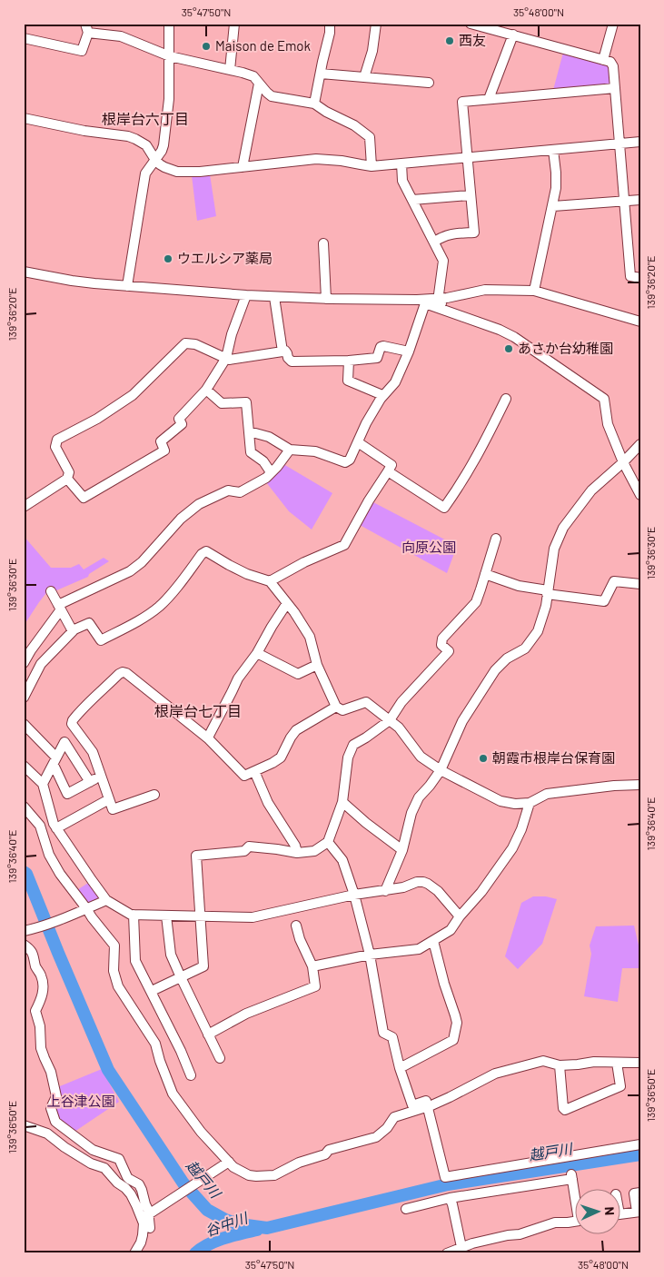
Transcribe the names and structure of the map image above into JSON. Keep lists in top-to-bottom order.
{
  "districts": ["根岸台六丁目", "根岸台七丁目"],
  "water": ["越戸川", "谷中川"],
  "parks": ["向原公園", "上谷津公園"],
  "places": [
    "西友",
    "Maison de Emok",
    "ウエルシア薬局",
    "あさか台幼稚園",
    "朝霞市根岸台保育園"
  ],
  "north": "right",
  "coordinates": [
    "35°47'50\"N",
    "35°48'00\"N",
    "139°36'20\"E",
    "139°36'30\"E",
    "139°36'40\"E",
    "139°36'50\"E"
  ]
}
